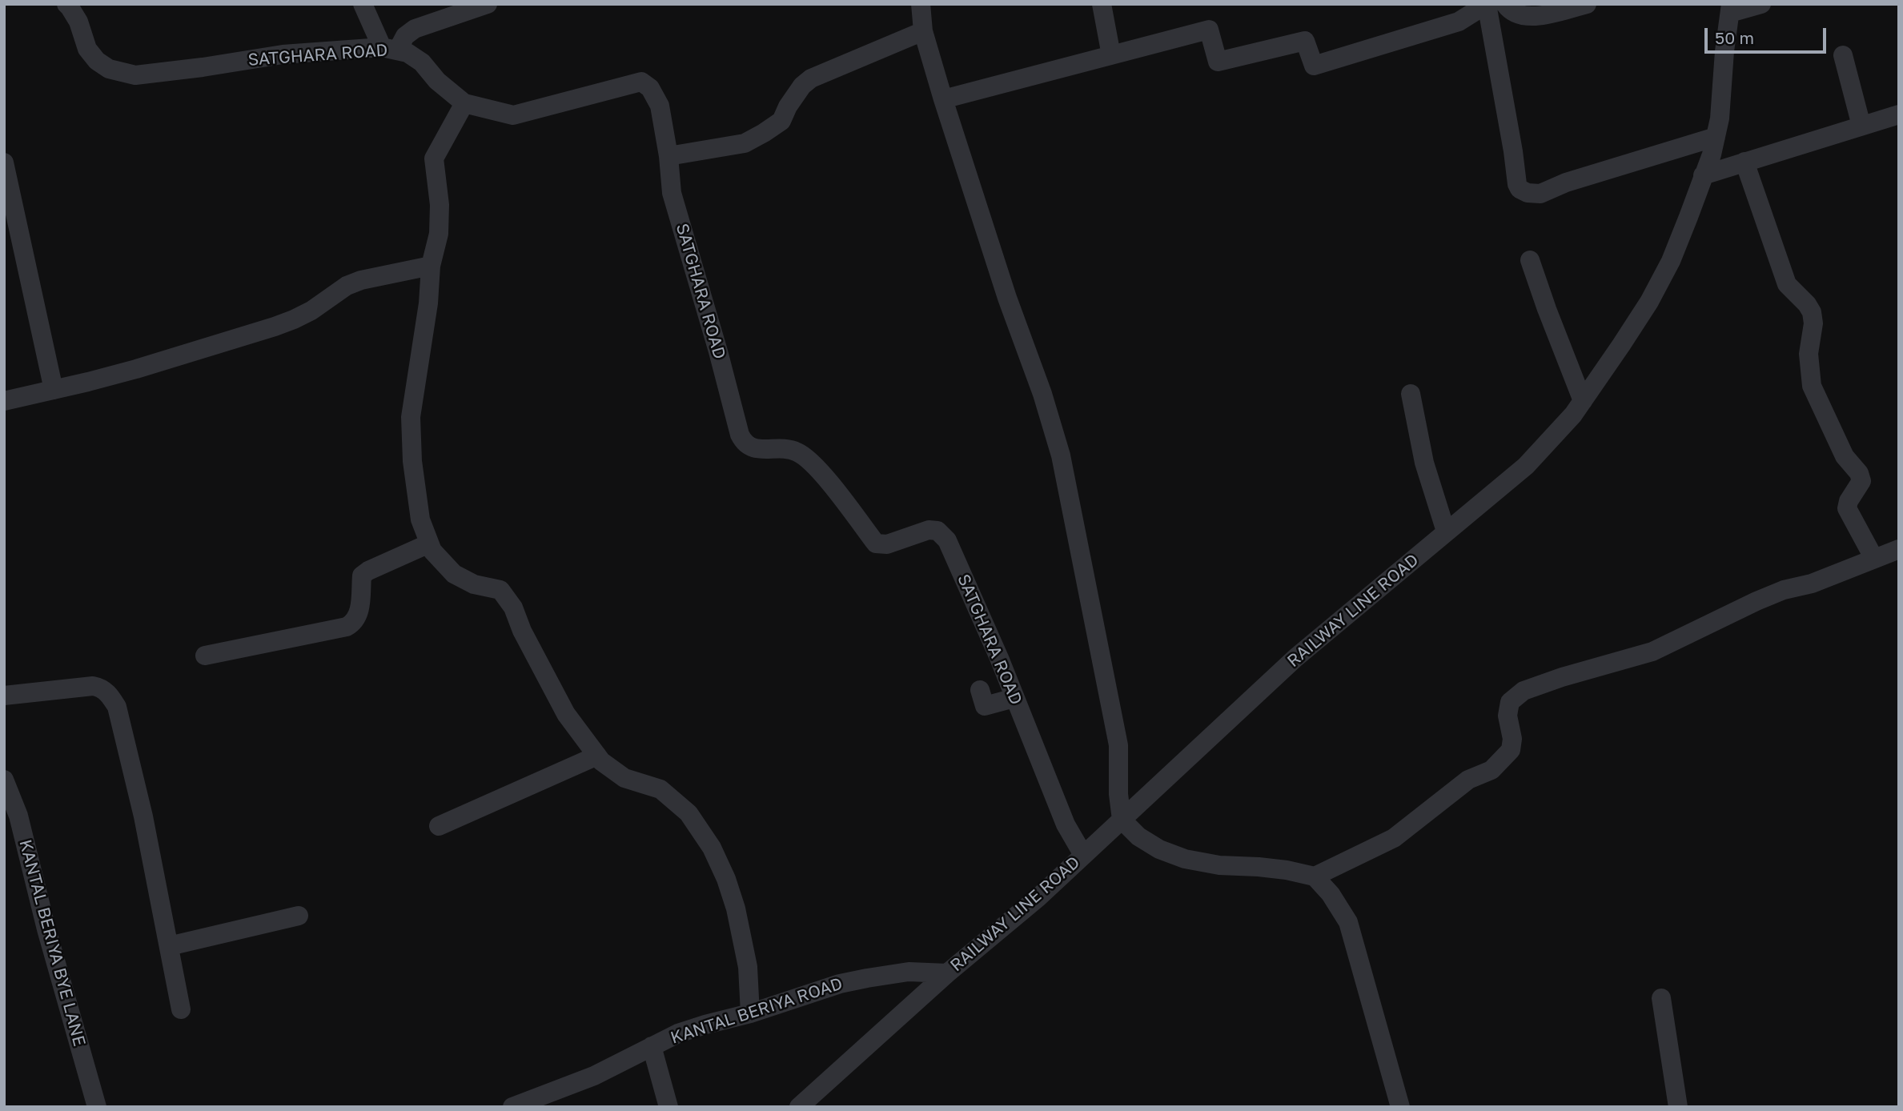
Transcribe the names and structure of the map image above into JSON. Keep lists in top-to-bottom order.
{
  "streets": {
    "street": [
      "SATGHARA ROAD",
      "RAILWAY LINE ROAD",
      "KANTAL BERIYA BYE LANE",
      "KANTAL BERIYA ROAD"
    ]
  },
  "crossings": [
    ["SATGHARA ROAD", "RAILWAY LINE ROAD"],
    ["RAILWAY LINE ROAD", "KANTAL BERIYA ROAD"]
  ],
  "scale_bar": "50 m"
}
